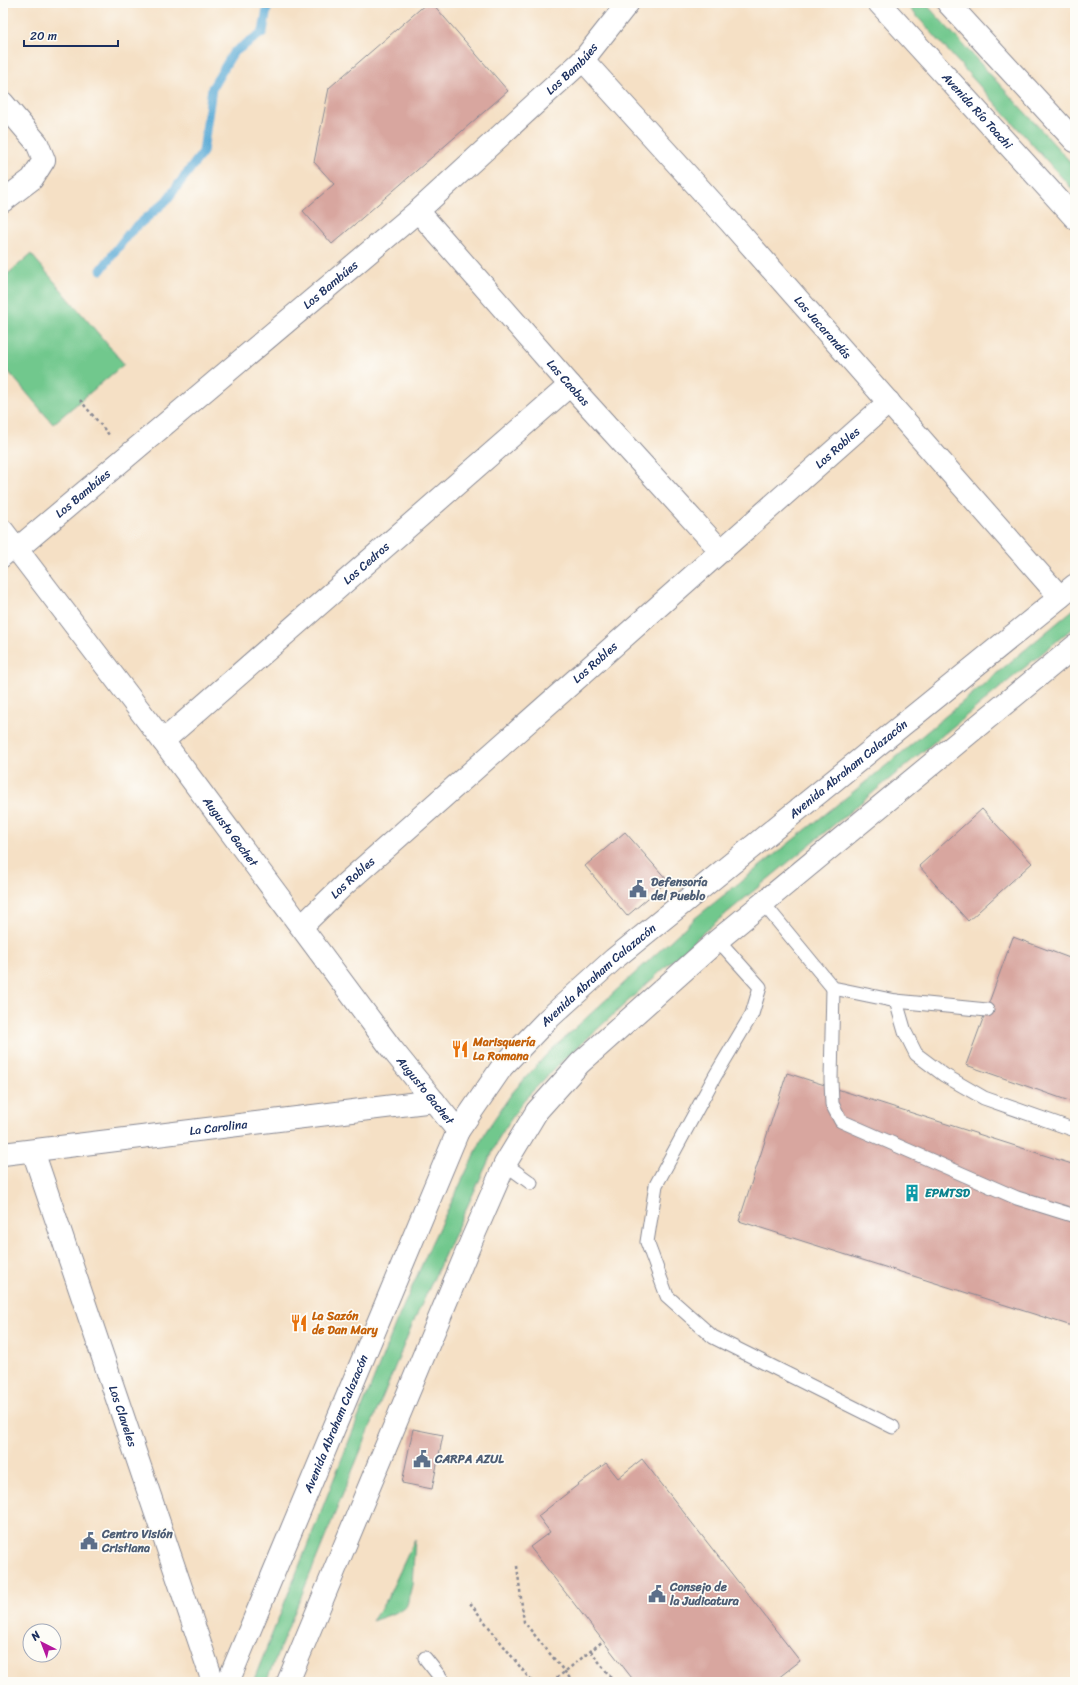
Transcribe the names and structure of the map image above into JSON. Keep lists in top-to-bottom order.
{
  "streets": {
    "street": [
      "Los Bambúes",
      "Avenida Río Toachi",
      "Los Jacarandás",
      "Las Caobas",
      "Los Robles",
      "Los Cedros",
      "Avenida Abraham Calazacón",
      "Augusto Gachet",
      "La Carolina",
      "Los Claveles"
    ]
  },
  "crossings": [
    ["Los Bambúes", "Los Jacarandás"],
    ["Los Bambúes", "Las Caobas"],
    ["Los Bambúes", "Augusto Gachet"],
    ["Los Jacarandás", "Los Robles"],
    ["Los Jacarandás", "Avenida Abraham Calazacón"],
    ["Las Caobas", "Los Robles"],
    ["Las Caobas", "Los Cedros"],
    ["Los Robles", "Augusto Gachet"],
    ["Los Cedros", "Augusto Gachet"],
    ["Avenida Abraham Calazacón", "Augusto Gachet"],
    ["Augusto Gachet", "La Carolina"],
    ["La Carolina", "Los Claveles"]
  ],
  "places": {
    "public building": [
      "Defensoría del Pueblo",
      "CARPA AZUL",
      "Centro Visión Cristiana",
      "Consejo de la Judicatura"
    ],
    "restaurant": ["Marisquería La Romana", "La Sazón de Dan Mary"],
    "building": ["EPMTSD"]
  },
  "scale_bar": "20 m",
  "north": "top left"
}
